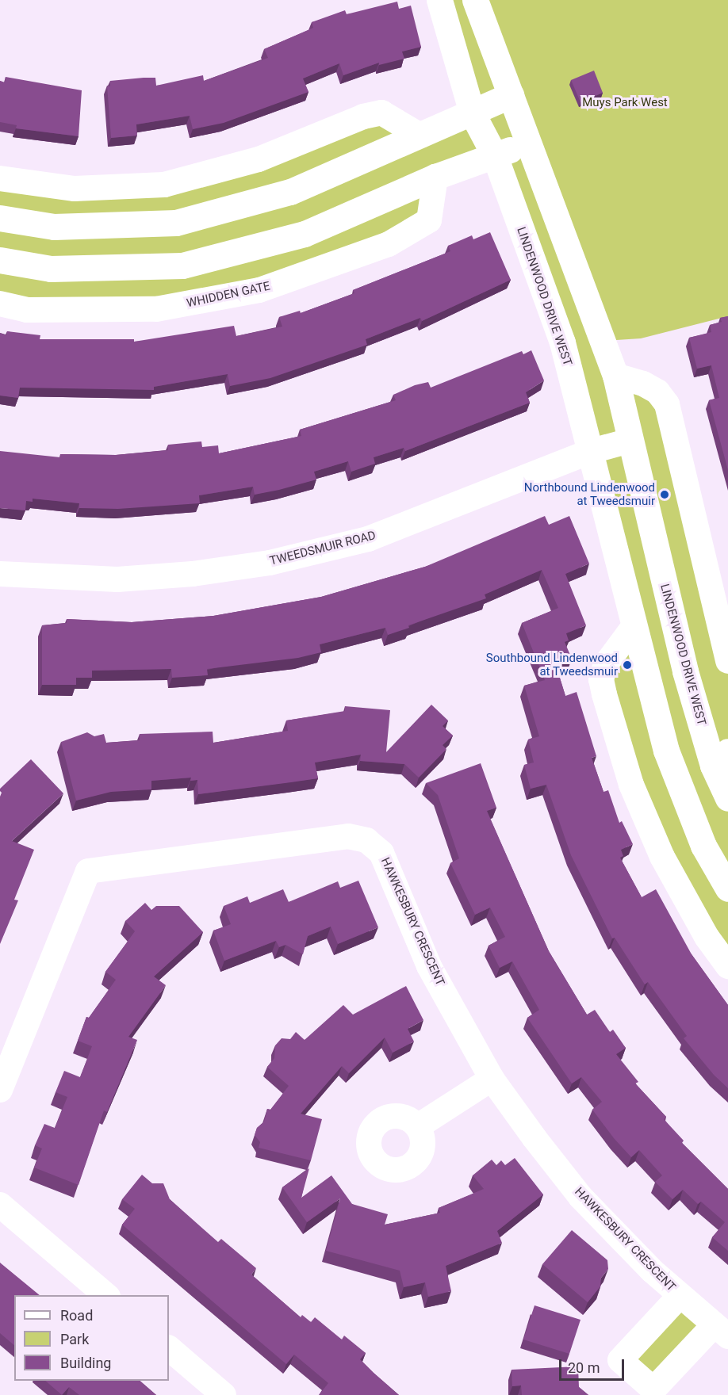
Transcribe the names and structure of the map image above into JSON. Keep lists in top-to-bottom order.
{
  "streets": {
    "street": [
      "WHIDDEN GATE",
      "LINDENWOOD DRIVE WEST",
      "TWEEDSMUIR ROAD",
      "HAWKESBURY CRESCENT"
    ]
  },
  "crossings": [
    ["LINDENWOOD DRIVE WEST", "TWEEDSMUIR ROAD"]
  ],
  "parks": ["Muys Park West"],
  "places": ["Northbound Lindenwood at Tweedsmuir", "Southbound Lindenwood at Tweedsmuir"],
  "legend": ["Road", "Park", "Building"],
  "scale_bar": "20 m"
}
